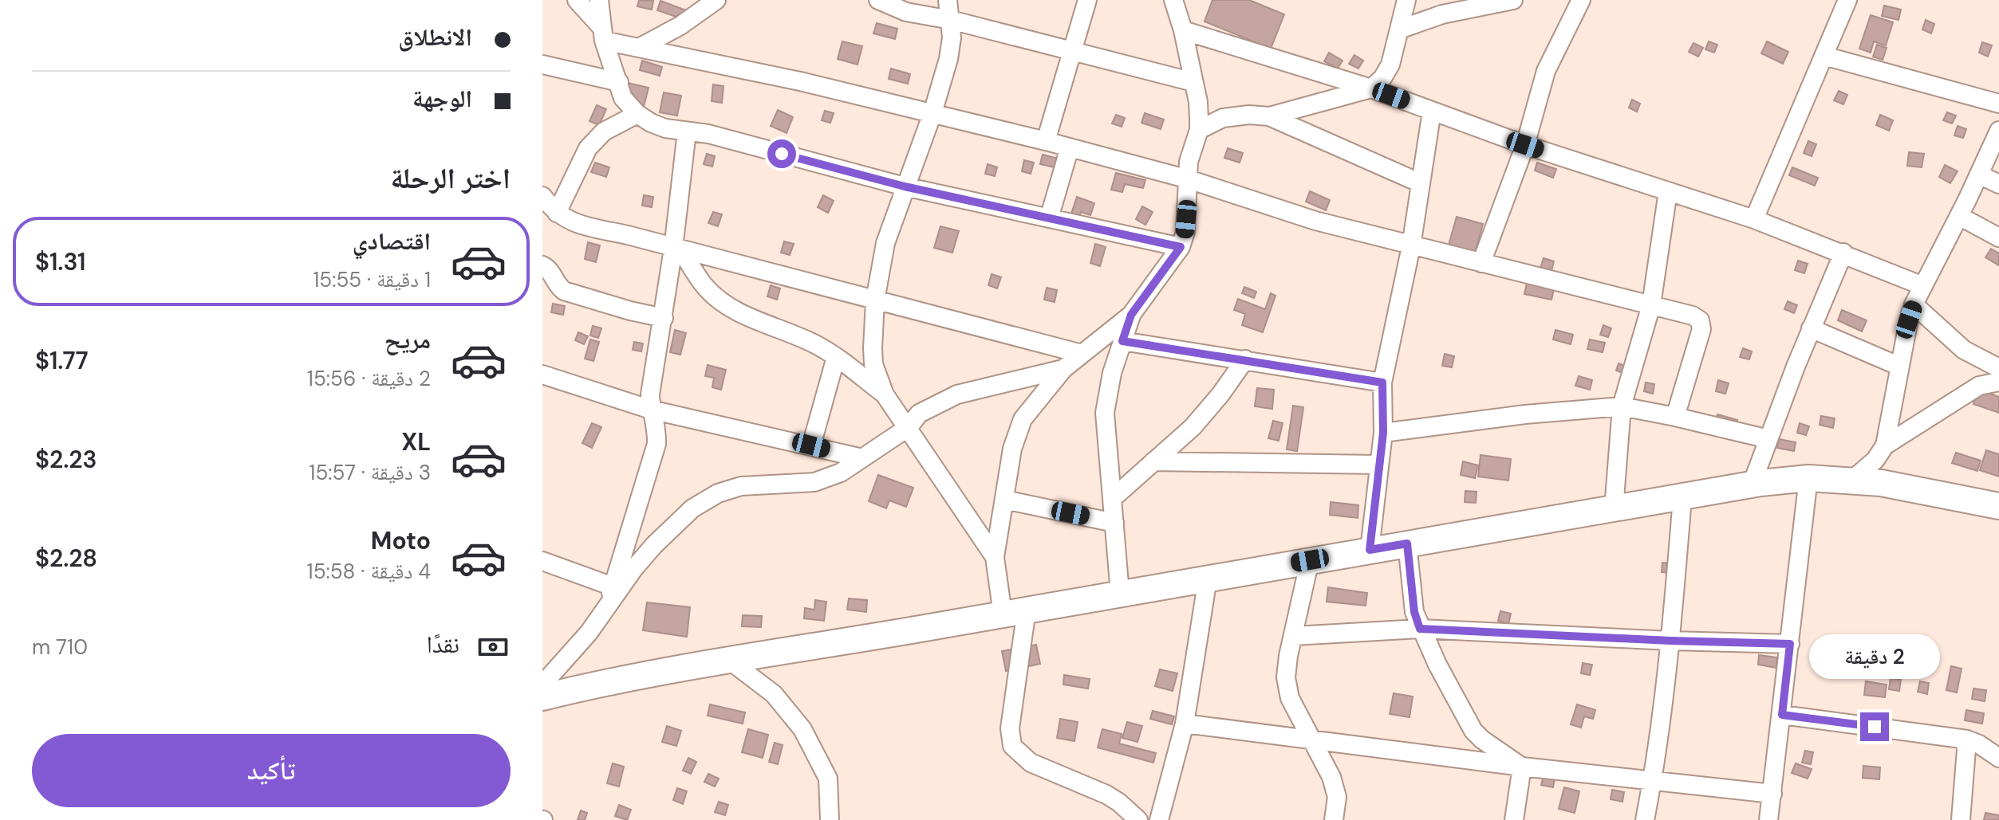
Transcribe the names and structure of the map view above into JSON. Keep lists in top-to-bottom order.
{
  "page": {
    "banner": ["الانطلاق", "الوجهة"],
    "heading": "اختر الرحلة",
    "list": [
      {
        "name": "اقتصادي",
        "note": "1 دقيقة · 15:55",
        "value": "$1.31"
      },
      {
        "name": "مريح",
        "note": "2 دقيقة · 15:56",
        "value": "$1.77"
      },
      {
        "name": "XL",
        "note": "3 دقيقة · 15:57",
        "value": "$2.23"
      },
      {
        "name": "Moto",
        "note": "4 دقيقة · 15:58",
        "value": "$2.28"
      }
    ],
    "pay": ["نقدًا", "710 m"],
    "bubble": "2 دقيقة",
    "buttons": "تأكيد"
  }
}
